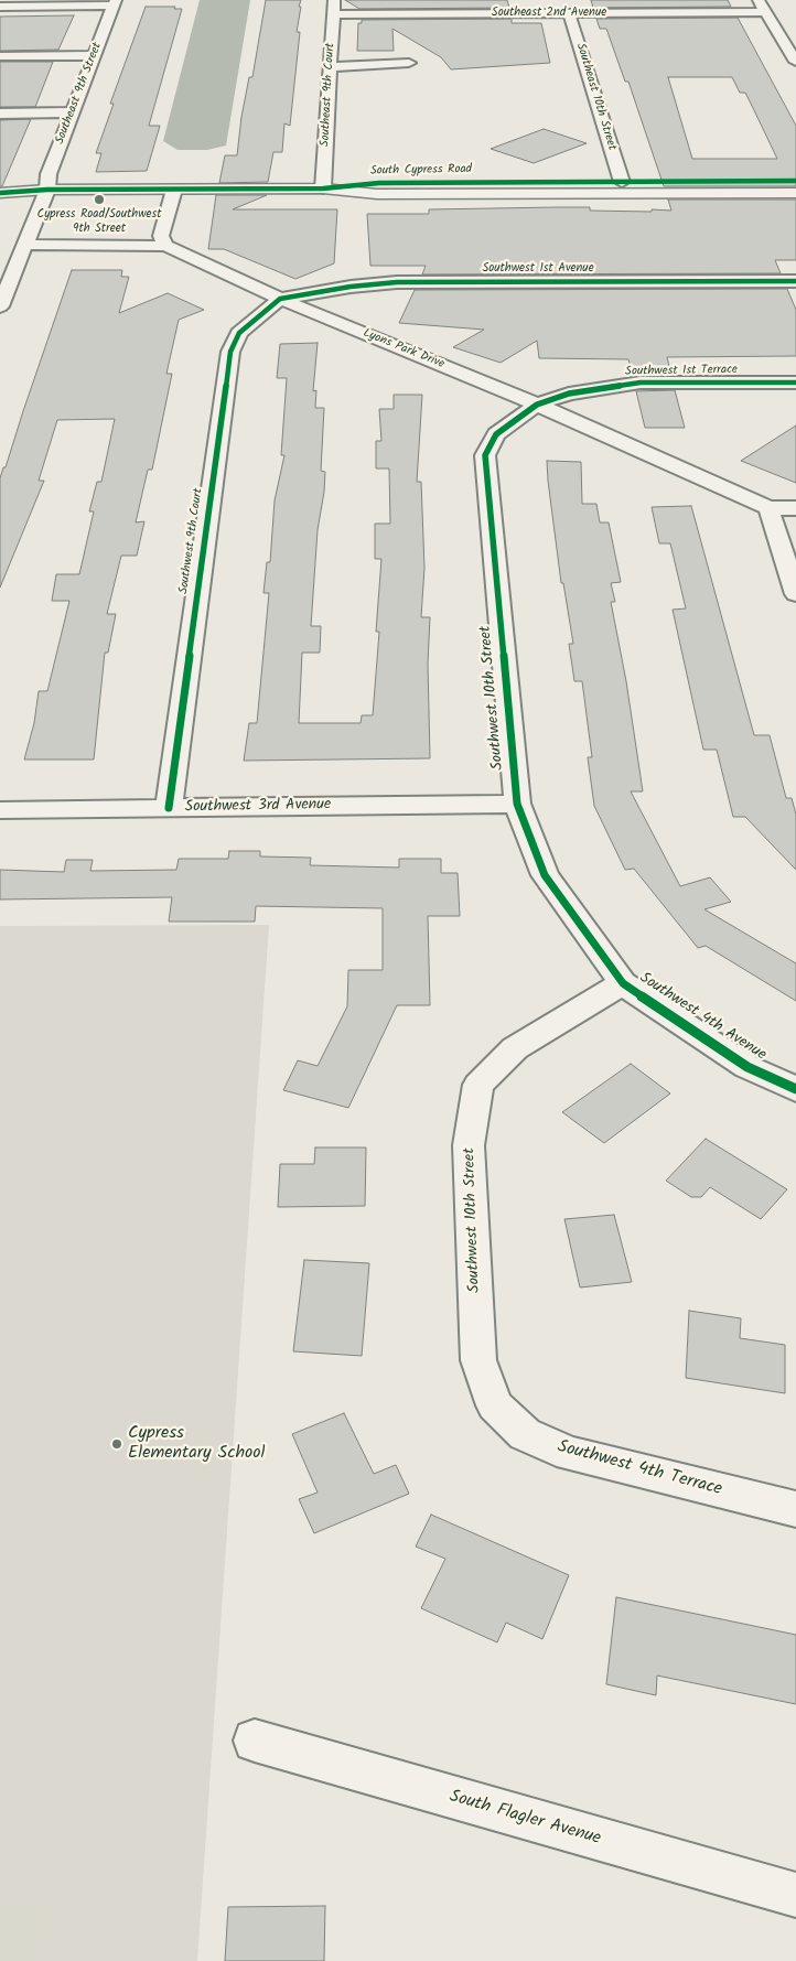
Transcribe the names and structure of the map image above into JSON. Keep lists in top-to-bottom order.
{
  "streets": {
    "street": [
      "Southeast 2nd Avenue",
      "Southeast 9th Street",
      "Southeast 9th Court",
      "Southeast 10th Street",
      "South Cypress Road",
      "Southwest 1st Avenue",
      "Lyons Park Drive",
      "Southwest 1st Terrace",
      "Southwest 9th Court",
      "Southwest 10th Street",
      "Southwest 3rd Avenue",
      "Southwest 4th Avenue",
      "Southwest 4th Terrace",
      "South Flagler Avenue"
    ]
  },
  "crossings": [
    ["Southeast 2nd Avenue", "Southeast 9th Court"],
    ["Southeast 2nd Avenue", "Southeast 10th Street"],
    ["Southeast 9th Street", "South Cypress Road"],
    ["Southeast 9th Street", "Lyons Park Drive"],
    ["Southeast 9th Court", "South Cypress Road"],
    ["Southeast 10th Street", "South Cypress Road"],
    ["Southwest 1st Avenue", "Lyons Park Drive"],
    ["Southwest 1st Avenue", "Southwest 9th Court"],
    ["Lyons Park Drive", "Southwest 1st Terrace"],
    ["Lyons Park Drive", "Southwest 9th Court"],
    ["Lyons Park Drive", "Southwest 10th Street"],
    ["Southwest 1st Terrace", "Southwest 10th Street"],
    ["Southwest 9th Court", "Southwest 3rd Avenue"],
    ["Southwest 10th Street", "Southwest 3rd Avenue"],
    ["Southwest 10th Street", "Southwest 4th Avenue"],
    ["Southwest 10th Street", "Southwest 4th Terrace"]
  ],
  "places": ["Cypress Road/Southwest 9th Street", "Cypress Elementary School"]
}
